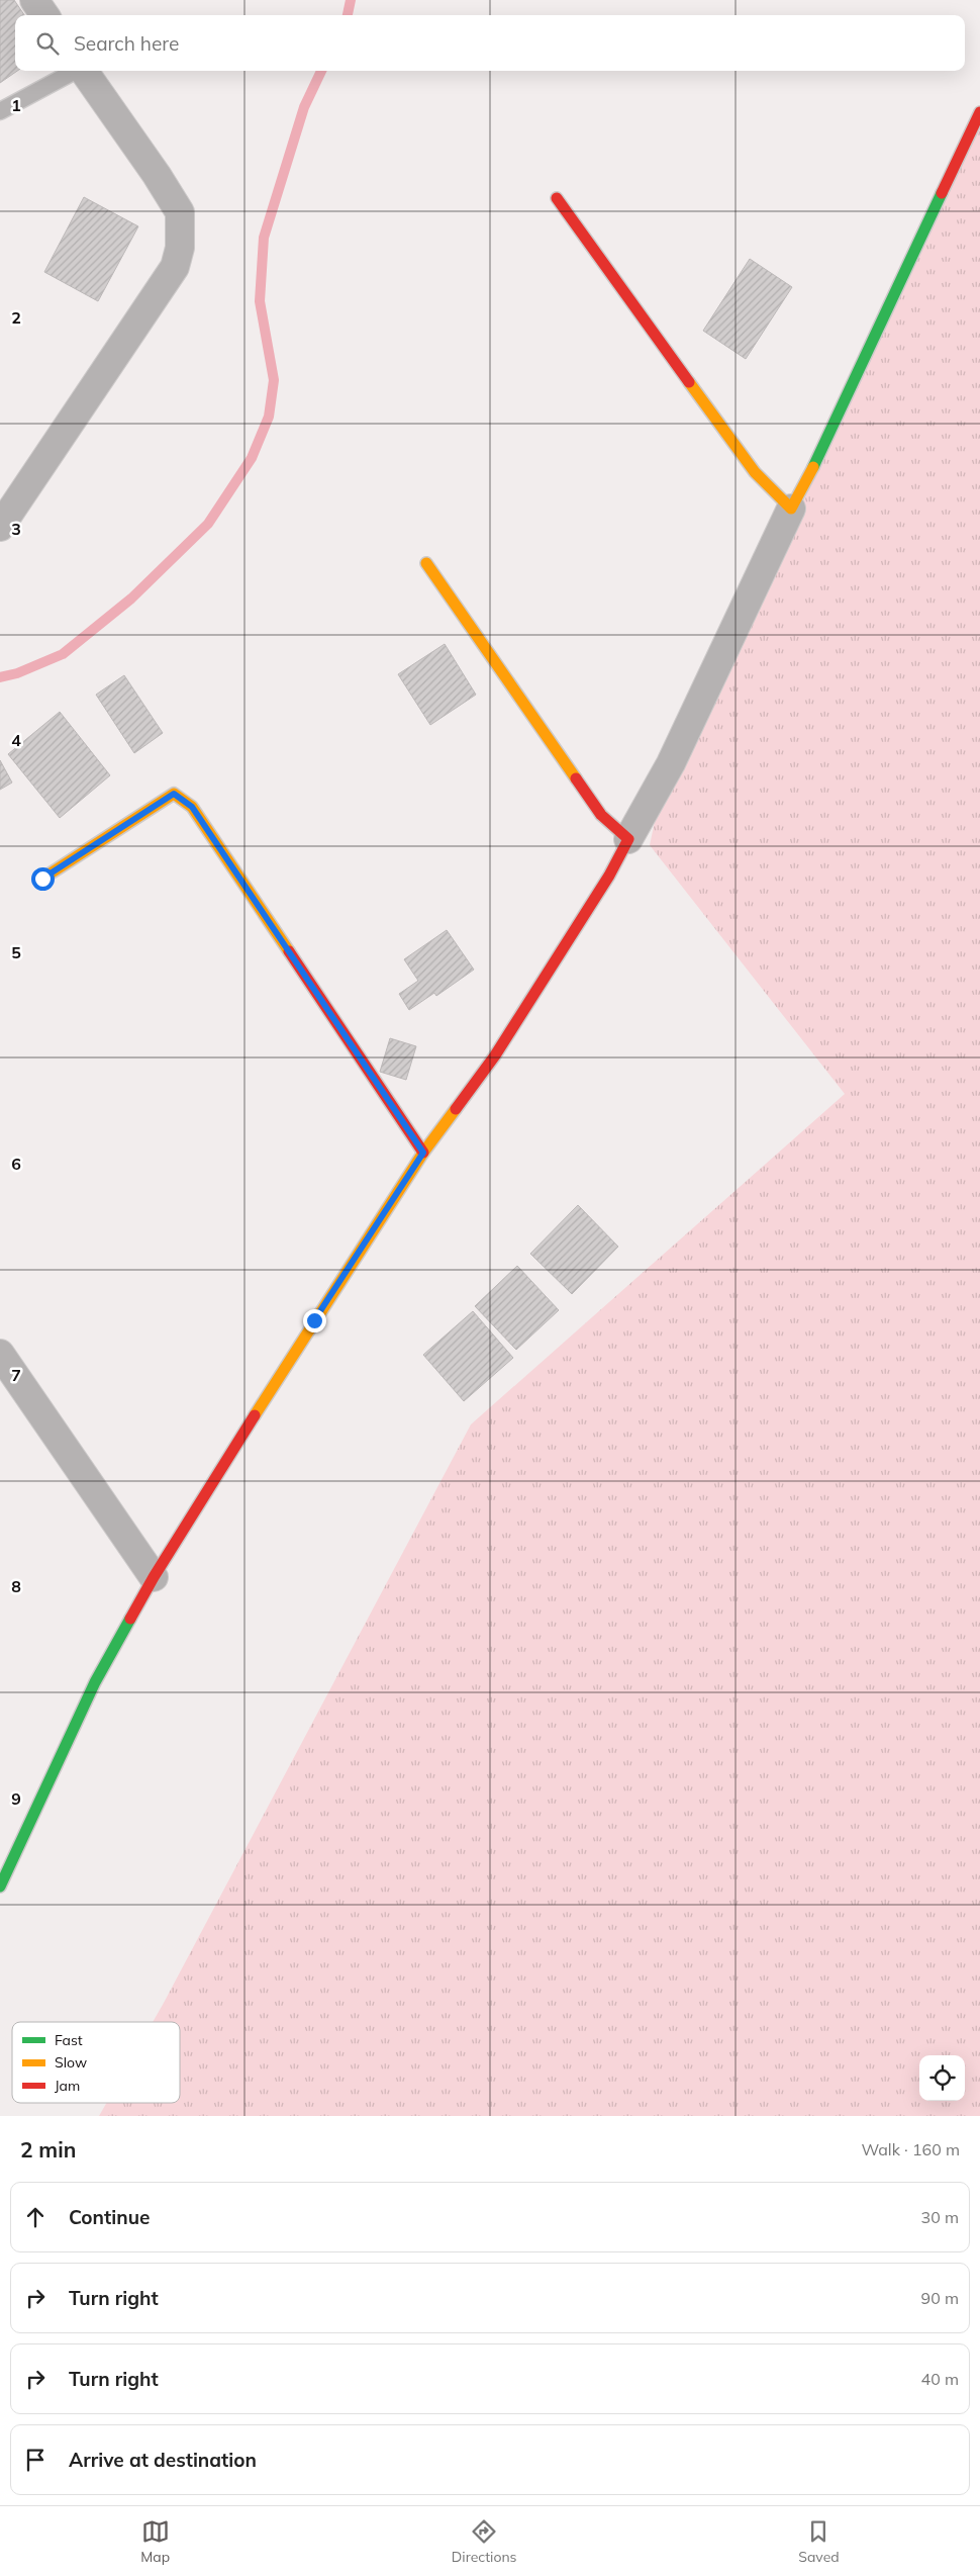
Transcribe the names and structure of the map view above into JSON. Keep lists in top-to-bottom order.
{
  "legend": ["Fast", "Slow", "Jam"],
  "page": {
    "search": "Search here",
    "heading": ["2 min", "Walk · 160 m"],
    "list": [
      ["Continue", "30 m"],
      ["Turn right", "90 m"],
      ["Turn right", "40 m"],
      "Arrive at destination"
    ],
    "nav": ["Map", "Directions", "Saved"]
  },
  "grid": {
    "rows": [
      "1",
      "2",
      "3",
      "4",
      "5",
      "6",
      "7",
      "8",
      "9"
    ]
  }
}
